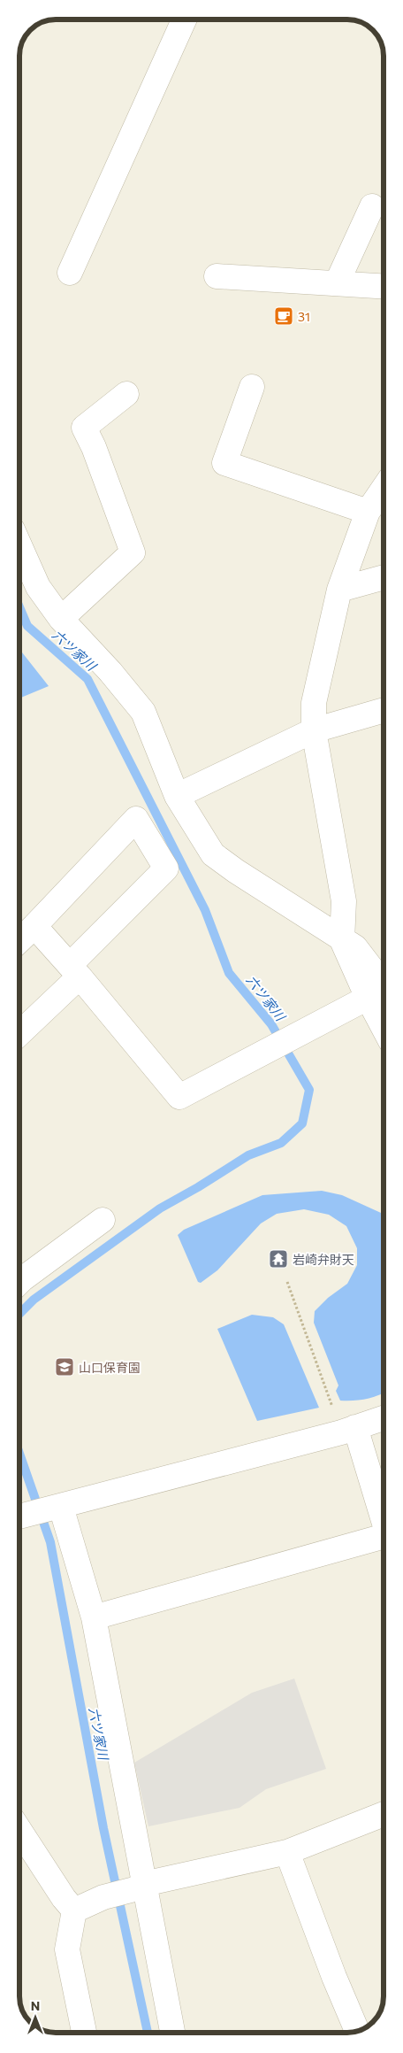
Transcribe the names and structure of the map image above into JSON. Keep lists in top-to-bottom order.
{
  "water": ["六ツ家川"],
  "places": {
    "cafe": ["31"],
    "temple": ["岩崎弁財天"],
    "school or university": ["山口保育園"]
  },
  "north": "top"
}
